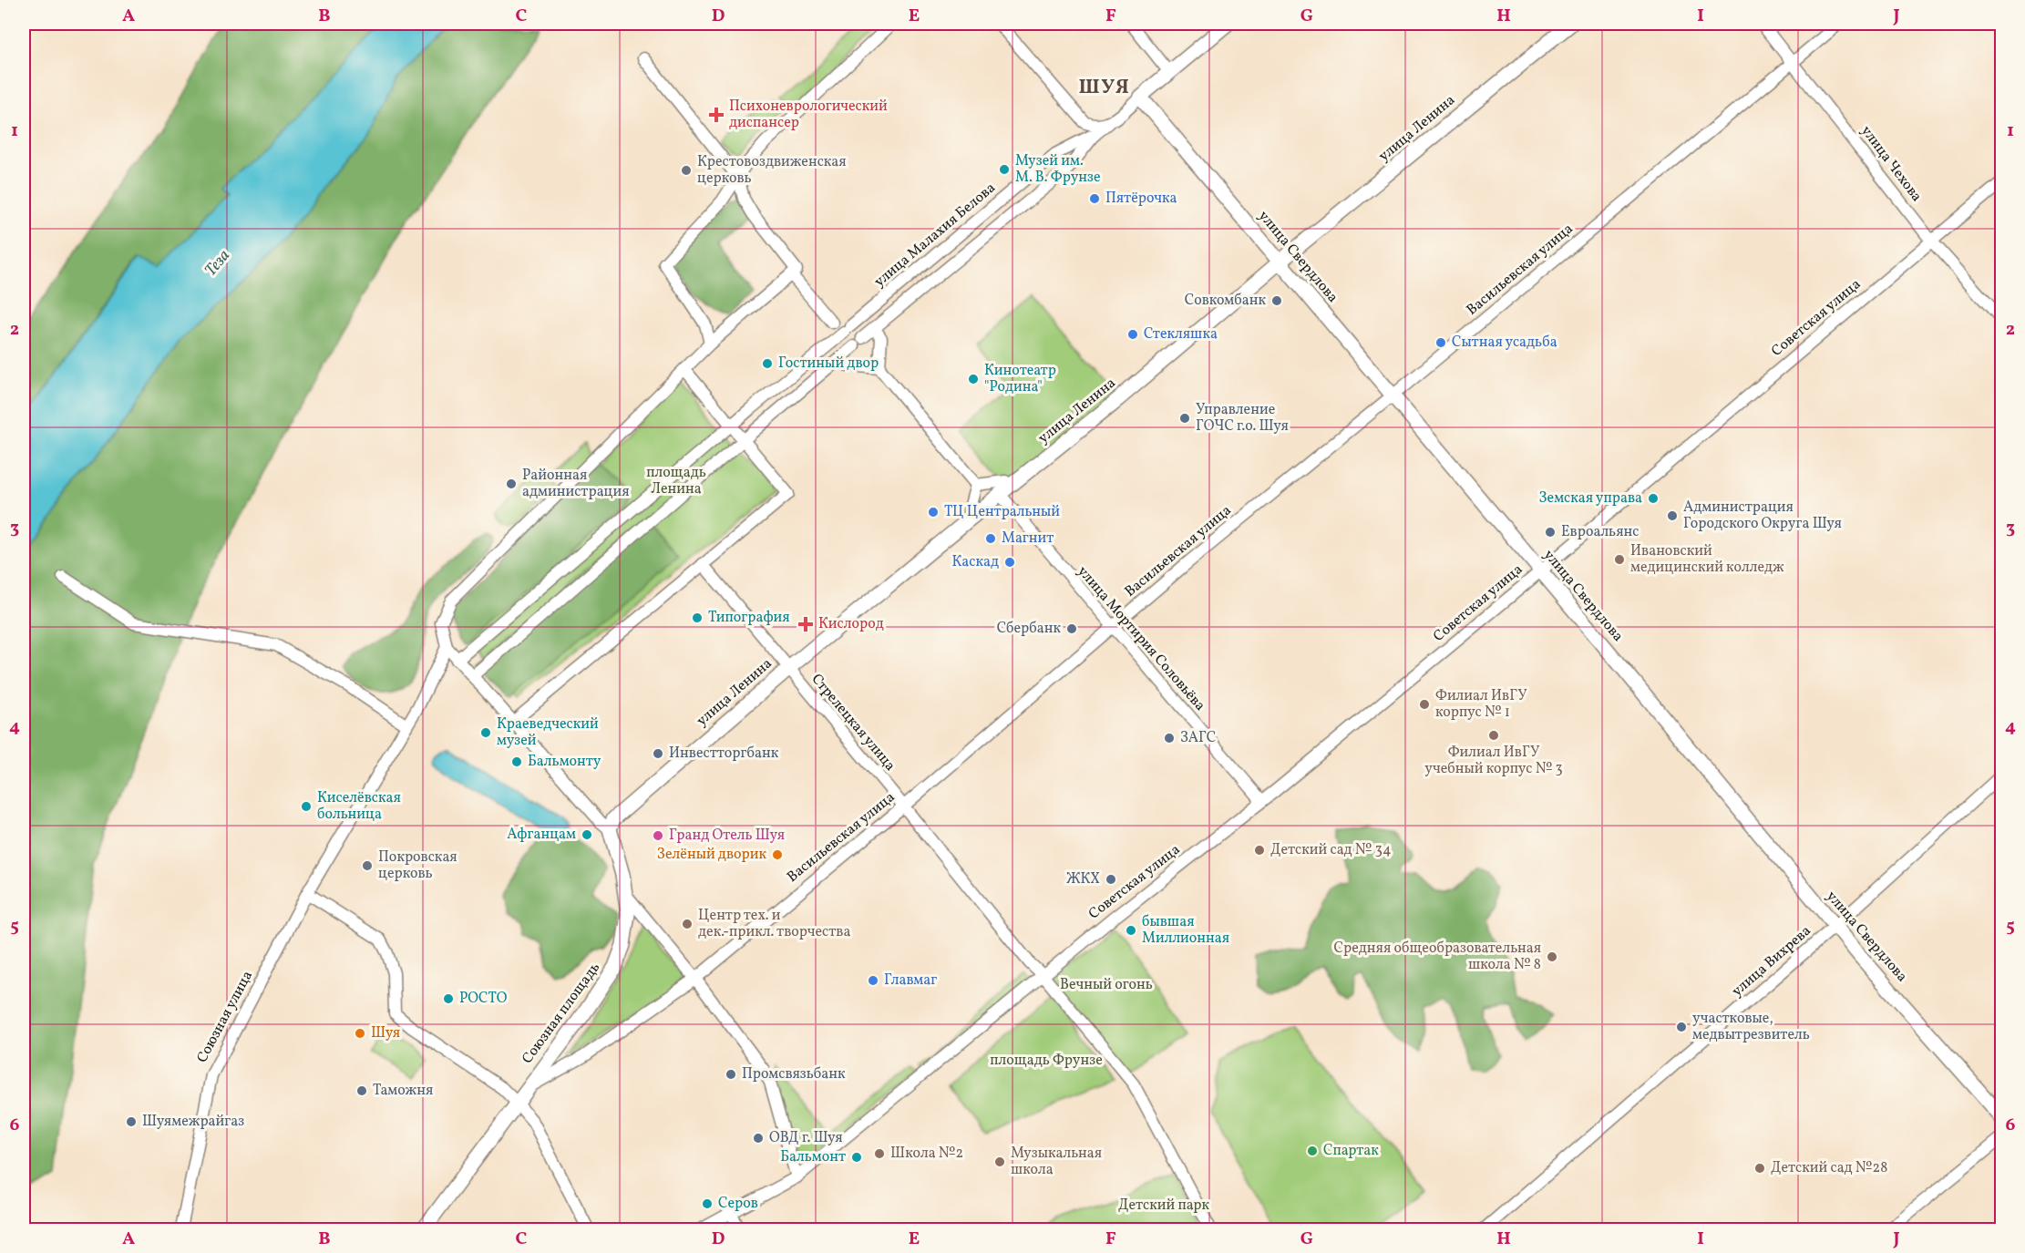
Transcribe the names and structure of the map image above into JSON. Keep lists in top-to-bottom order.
{
  "streets": {
    "main road": ["улица Ленина", "улица Свердлова", "Союзная площадь"],
    "street": [
      "улица Чехова",
      "улица Малахия Белова",
      "Васильевская улица",
      "Советская улица",
      "улица Мортирия Соловьёва",
      "Стрелецкая улица",
      "улица Вихрева",
      "Союзная улица"
    ]
  },
  "crossings": [
    ["улица Ленина", "улица Свердлова"],
    ["улица Ленина", "улица Мортирия Соловьёва"],
    ["улица Ленина", "Стрелецкая улица"],
    ["улица Ленина", "Союзная площадь"],
    ["улица Чехова", "Васильевская улица"],
    ["улица Чехова", "Советская улица"],
    ["улица Малахия Белова", "улица Свердлова"],
    ["улица Свердлова", "Васильевская улица"],
    ["улица Свердлова", "Советская улица"],
    ["улица Свердлова", "улица Вихрева"],
    ["Васильевская улица", "улица Мортирия Соловьёва"],
    ["Васильевская улица", "Стрелецкая улица"],
    ["Васильевская улица", "Союзная площадь"],
    ["Советская улица", "улица Мортирия Соловьёва"],
    ["Советская улица", "Стрелецкая улица"]
  ],
  "districts": ["ШУЯ"],
  "water": ["Теза"],
  "parks": [
    "площадь Ленина",
    "Вечный огонь",
    "площадь Фрунзе",
    "Детский парк"
  ],
  "places": {
    "health": ["Психоневрологический диспансер", "Кислород"],
    "other": [
      "Музей им. М. В. Фрунзе",
      "Крестовоздвиженская церковь",
      "Пятёрочка",
      "Совкомбанк",
      "Стекляшка",
      "Сытная усадьба",
      "Гостиный двор",
      "Кинотеатр \"Родина\"",
      "Управление ГОЧС г.о. Шуя",
      "Районная администрация",
      "Земская управа",
      "ТЦ Центральный",
      "Администрация Городского Округа Шуя",
      "Евроальянс",
      "Магнит",
      "Ивановский медицинский колледж",
      "Каскад",
      "Типография",
      "Сбербанк",
      "Филиал ИвГУ корпус № 1",
      "Краеведческий музей",
      "Филиал ИвГУ учебный корпус № 3",
      "ЗАГС",
      "Инвестторгбанк",
      "Бальмонту",
      "Киселёвская больница",
      "Афганцам",
      "Гранд Отель Шуя",
      "Детский сад № 34",
      "Зелёный дворик",
      "Покровская церковь",
      "ЖКХ",
      "Центр тех. и дек.-прикл. творчества",
      "бывшая Миллионная",
      "Средняя общеобразовательная школа № 8",
      "Главмаг",
      "РОСТО",
      "участковые, медвытрезвитель",
      "Шуя",
      "Промсвязьбанк",
      "Таможня",
      "Шуямежрайгаз",
      "ОВД г. Шуя",
      "Спартак",
      "Школа №2",
      "Бальмонт",
      "Музыкальная школа",
      "Детский сад №28",
      "Серов"
    ]
  },
  "grid": {
    "columns": [
      "A",
      "B",
      "C",
      "D",
      "E",
      "F",
      "G",
      "H",
      "I",
      "J"
    ],
    "rows": [
      "1",
      "2",
      "3",
      "4",
      "5",
      "6"
    ]
  }
}
